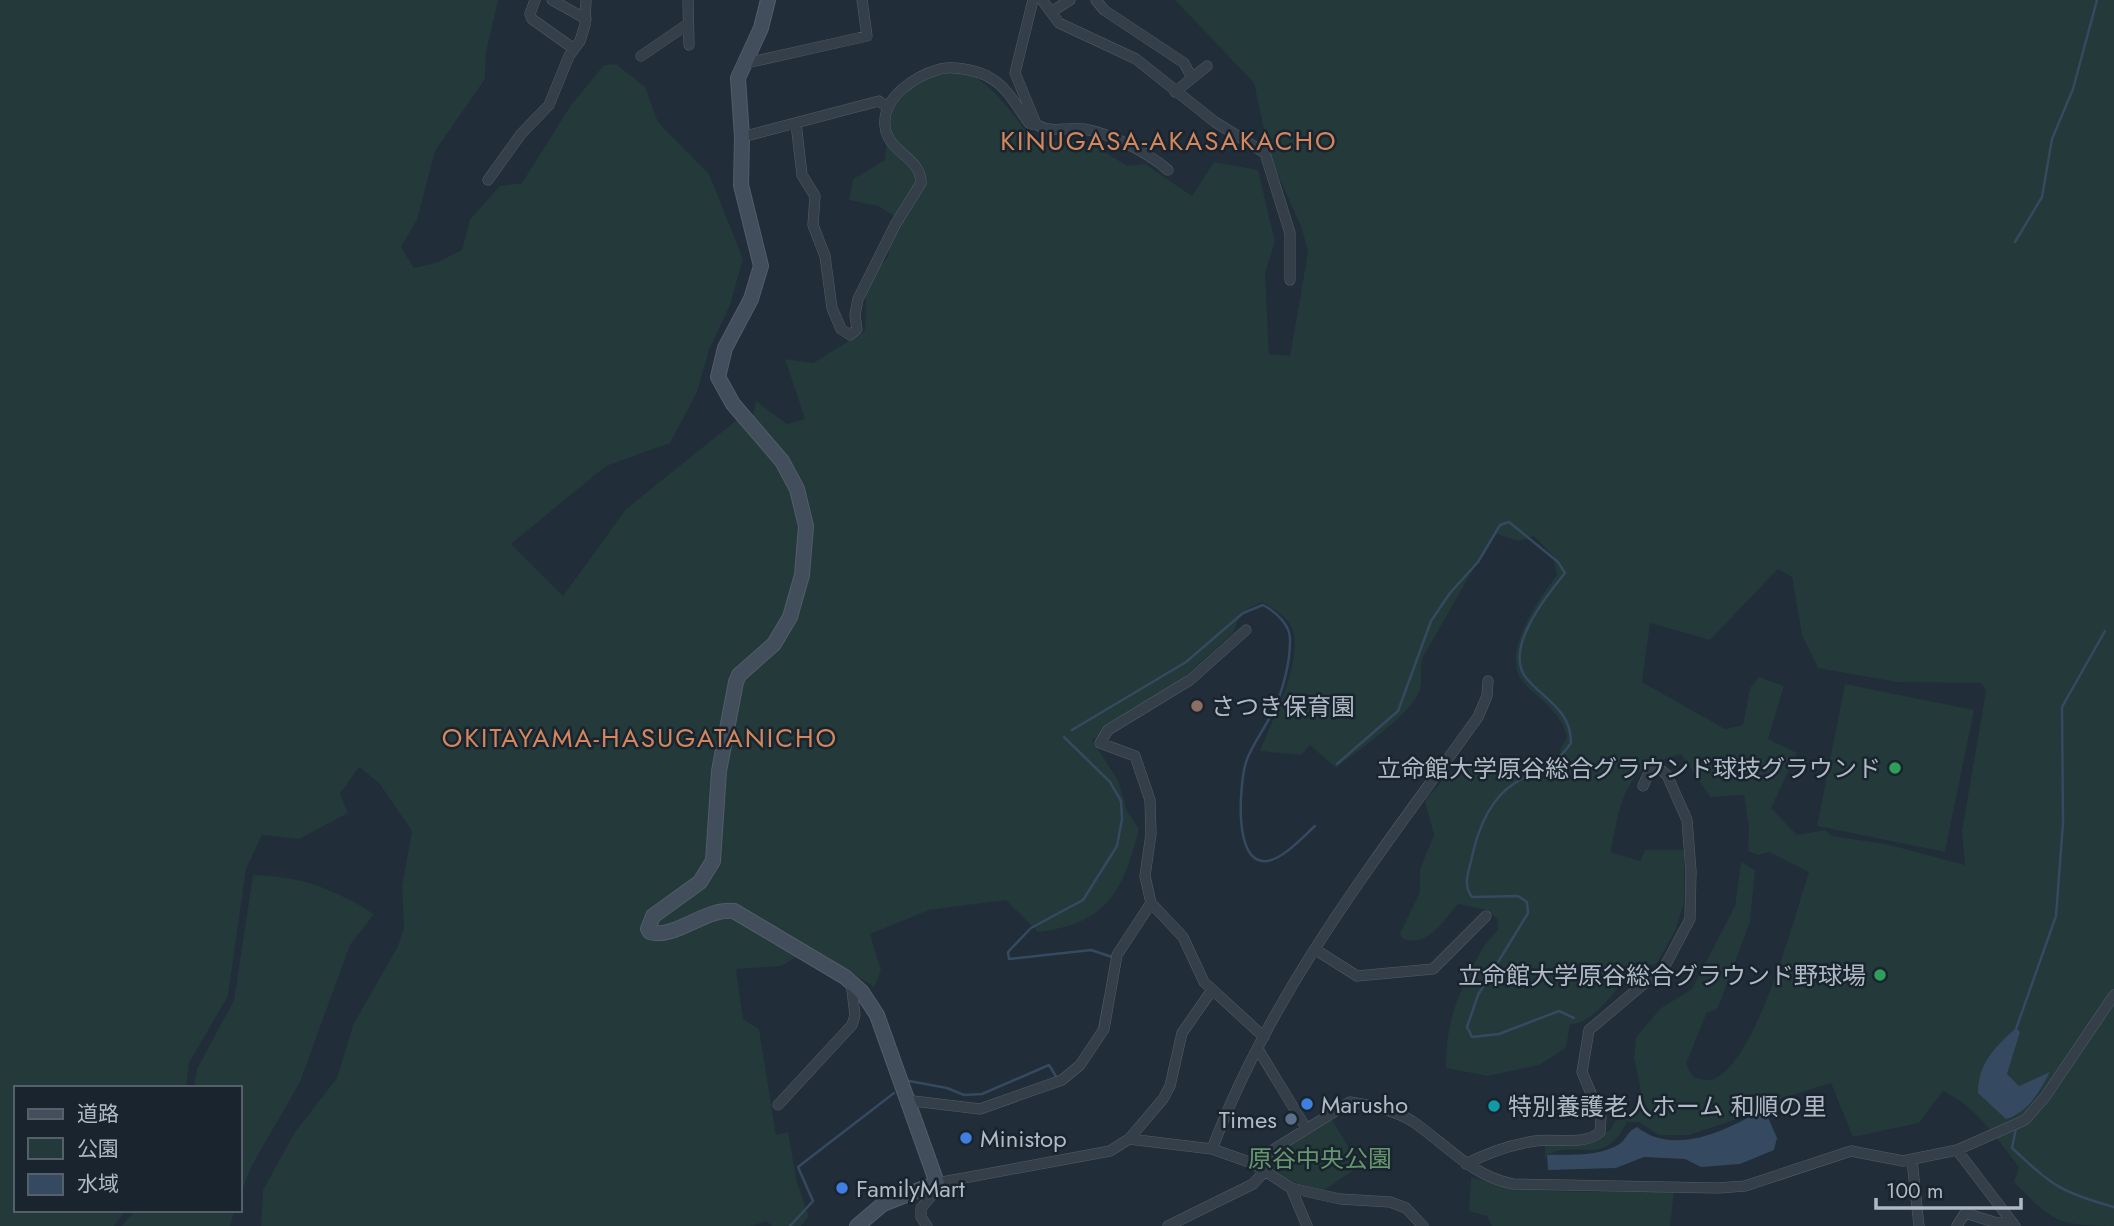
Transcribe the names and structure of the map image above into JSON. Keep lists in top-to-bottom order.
{
  "districts": ["KINUGASA-AKASAKACHO", "OKITAYAMA-HASUGATANICHO"],
  "parks": ["原谷中央公園"],
  "places": [
    "さつき保育園",
    "立命館大学原谷総合グラウンド球技グラウンド",
    "立命館大学原谷総合グラウンド野球場",
    "Marusho",
    "特別養護老人ホーム 和順の里",
    "Times",
    "Ministop",
    "FamilyMart"
  ],
  "legend": ["道路", "公園", "水域"],
  "scale_bar": "100 m"
}
